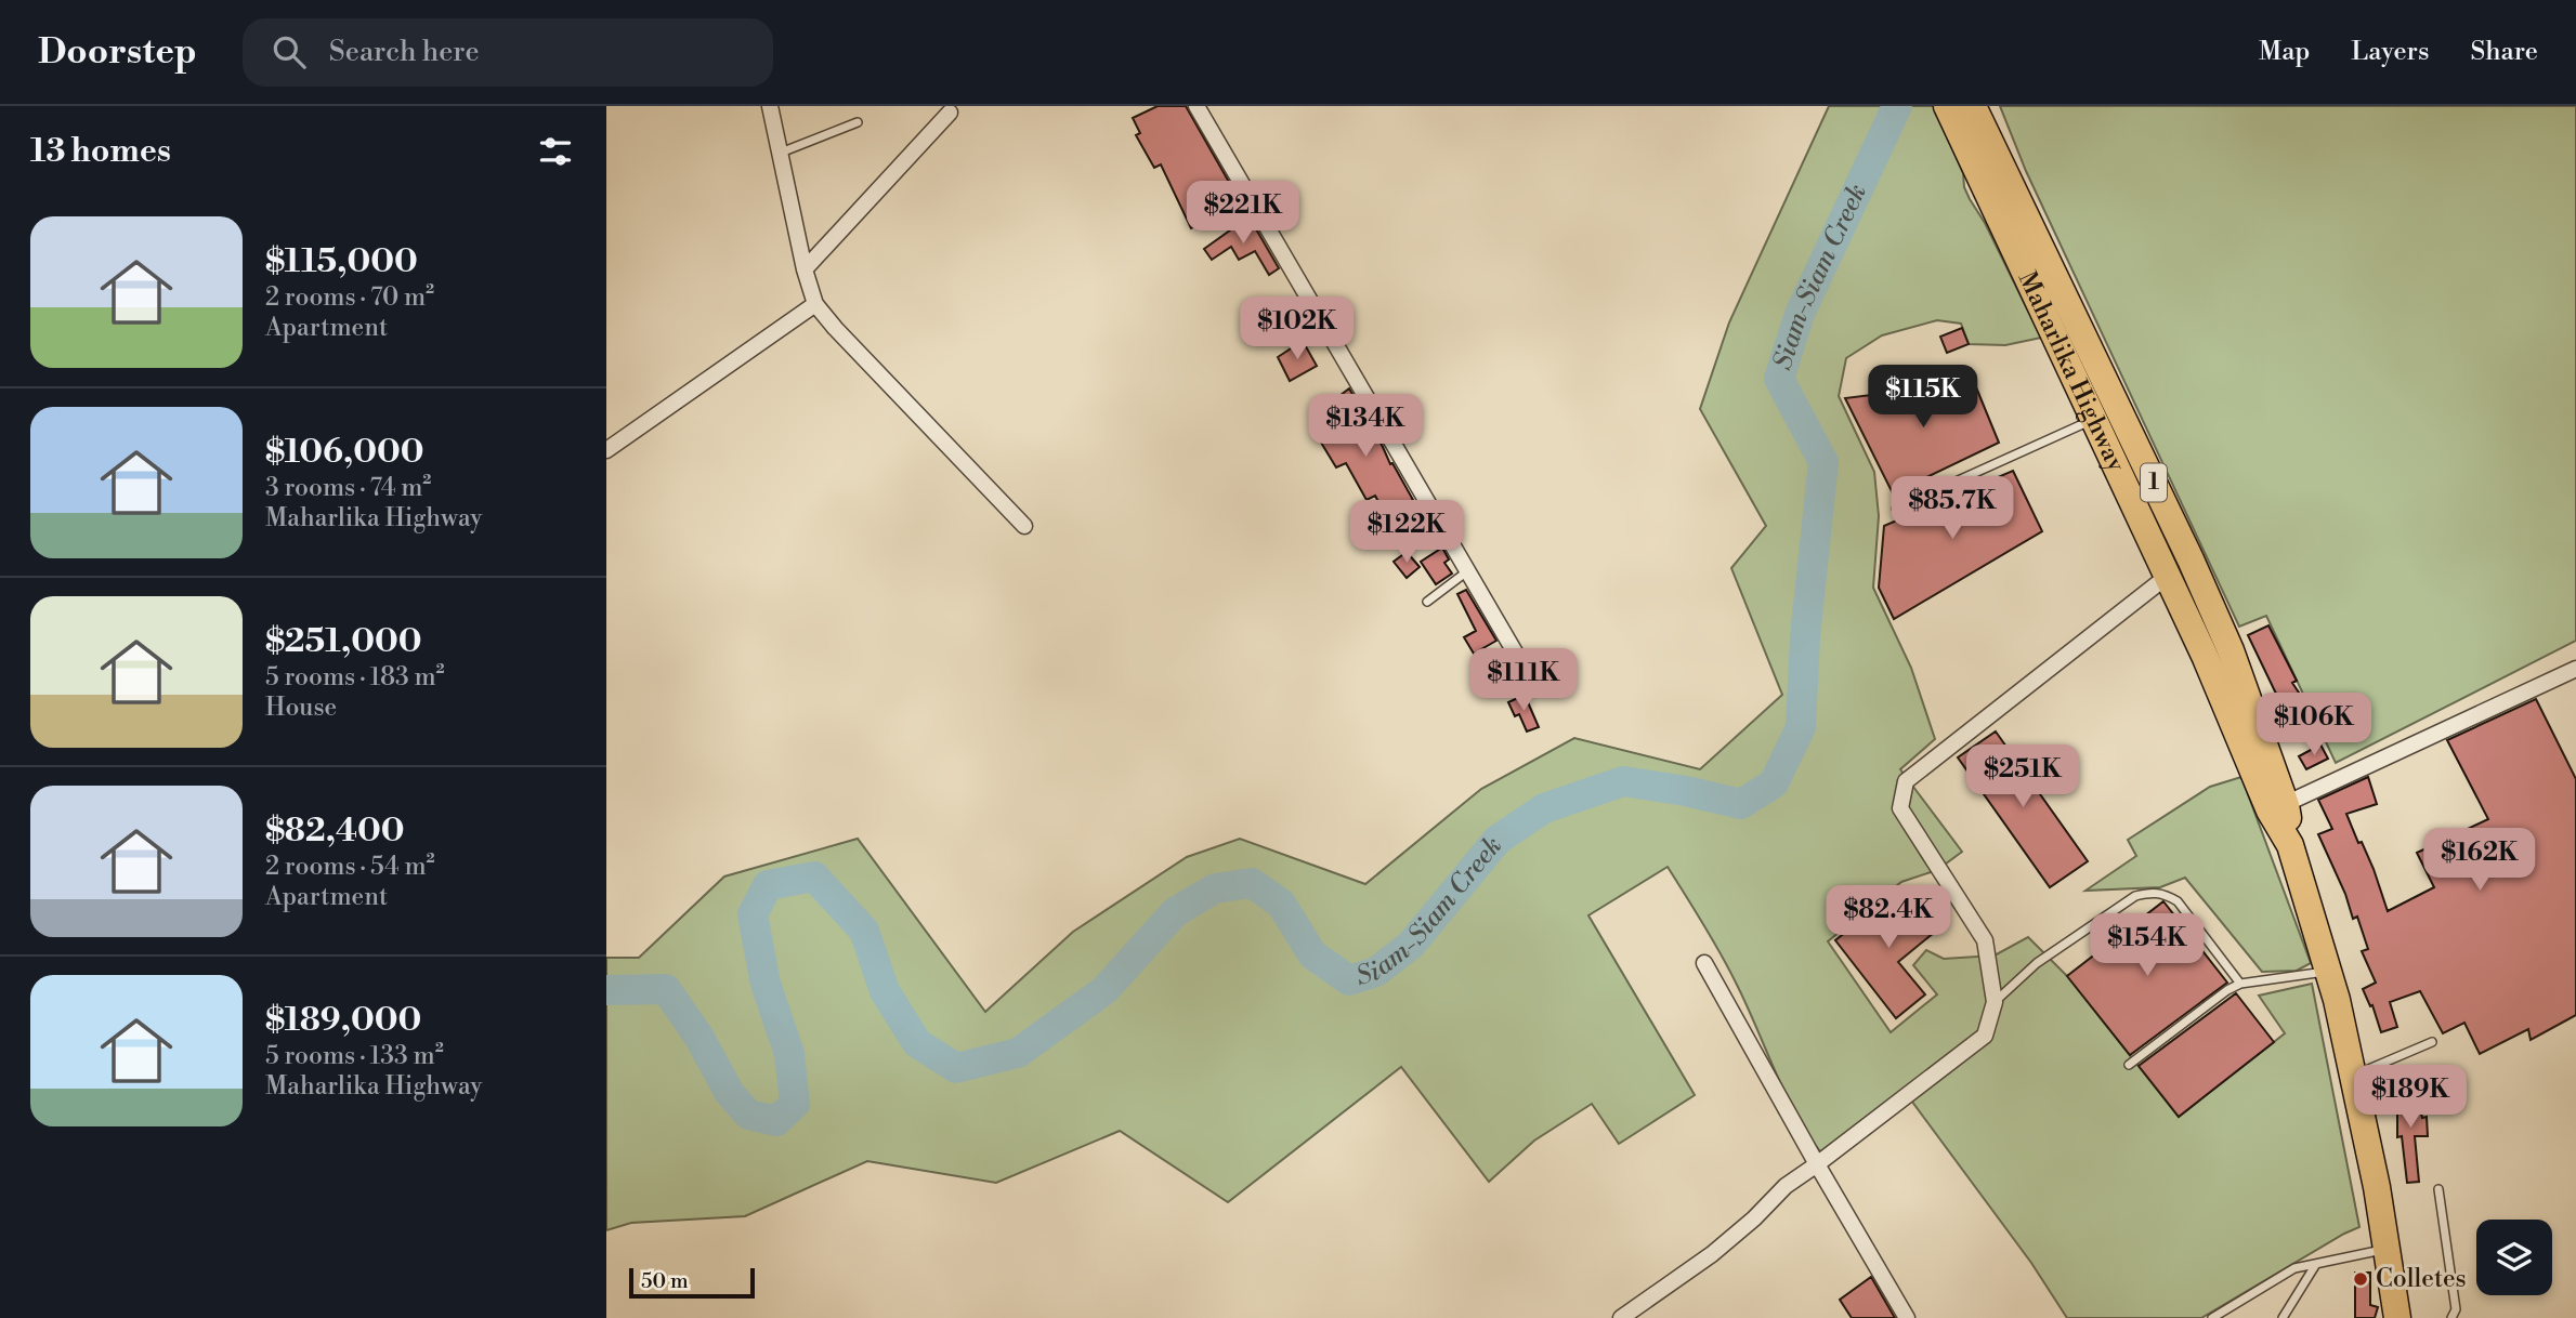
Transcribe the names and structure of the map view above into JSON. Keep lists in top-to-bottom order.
{
  "streets": {
    "highway": ["Maharlika Highway", "1"]
  },
  "water": ["Siam-Siam Creek"],
  "places": ["Colletes"],
  "scale_bar": "50 m",
  "page": {
    "header": "Doorstep",
    "search": "Search here",
    "nav": ["Map", "Layers", "Share"],
    "heading": "13 homes",
    "price": [
      "$221K",
      "$102K",
      "$115K",
      "$134K",
      "$85.7K",
      "$122K",
      "$111K",
      "$106K",
      "$251K",
      "$162K",
      "$82.4K",
      "$154K",
      "$189K"
    ],
    "list": [
      {
        "name": "$115,000",
        "note": "2 rooms · 70 m² · Apartment"
      },
      {
        "name": "$106,000",
        "note": "3 rooms · 74 m² · Maharlika Highway"
      },
      {
        "name": "$251,000",
        "note": "5 rooms · 183 m² · House"
      },
      {
        "name": "$82,400",
        "note": "2 rooms · 54 m² · Apartment"
      },
      {
        "name": "$189,000",
        "note": "5 rooms · 133 m² · Maharlika Highway"
      }
    ],
    "scale": "50 m"
  }
}
